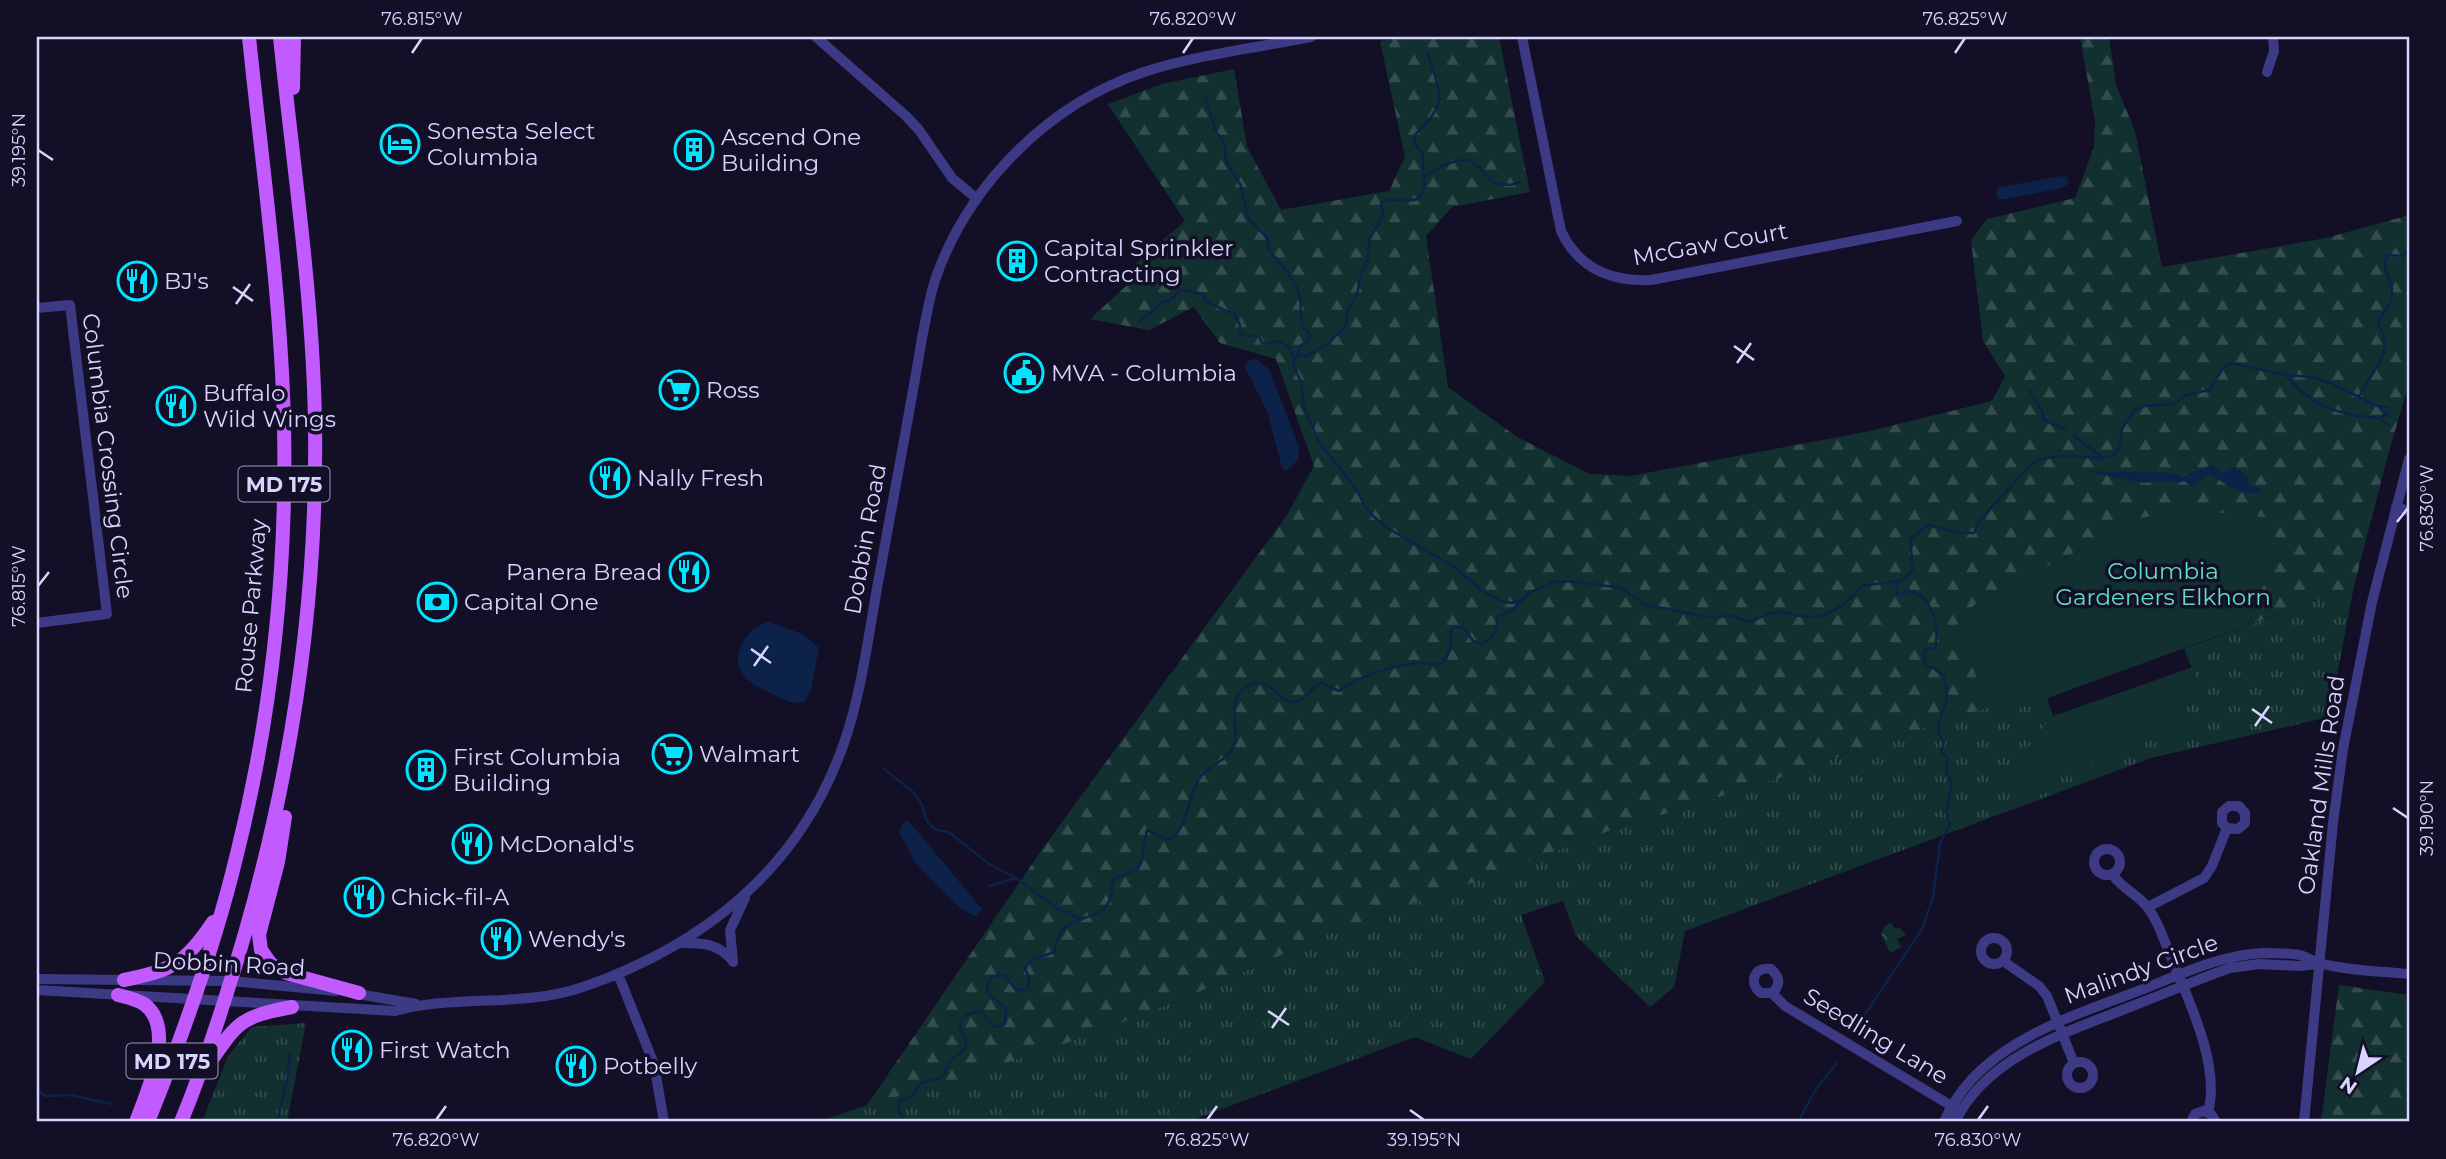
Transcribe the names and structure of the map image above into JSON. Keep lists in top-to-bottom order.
{
  "streets": {
    "main road": ["MD 175", "Rouse Parkway"],
    "street": [
      "McGaw Court",
      "Columbia Crossing Circle",
      "Dobbin Road",
      "Oakland Mills Road",
      "Malindy Circle",
      "Seedling Lane"
    ]
  },
  "crossings": [
    ["MD 175", "Dobbin Road"],
    ["Dobbin Road", "Rouse Parkway"],
    ["Oakland Mills Road", "Malindy Circle"],
    ["Malindy Circle", "Seedling Lane"]
  ],
  "parks": ["Columbia Gardeners Elkhorn"],
  "places": {
    "hotel": ["Sonesta Select Columbia"],
    "building": ["Ascend One Building", "Capital Sprinkler Contracting", "First Columbia Building"],
    "restaurant": [
      "BJ's",
      "Buffalo Wild Wings",
      "Nally Fresh",
      "Panera Bread",
      "McDonald's",
      "Chick-fil-A",
      "Wendy's",
      "First Watch",
      "Potbelly"
    ],
    "public building": ["MVA - Columbia"],
    "supermarket": ["Ross", "Walmart"],
    "bank": ["Capital One"]
  },
  "north": "bottom left",
  "coordinates": [
    "76.815°W",
    "76.820°W",
    "76.825°W",
    "39.195°N",
    "76.830°W",
    "39.190°N"
  ]
}
